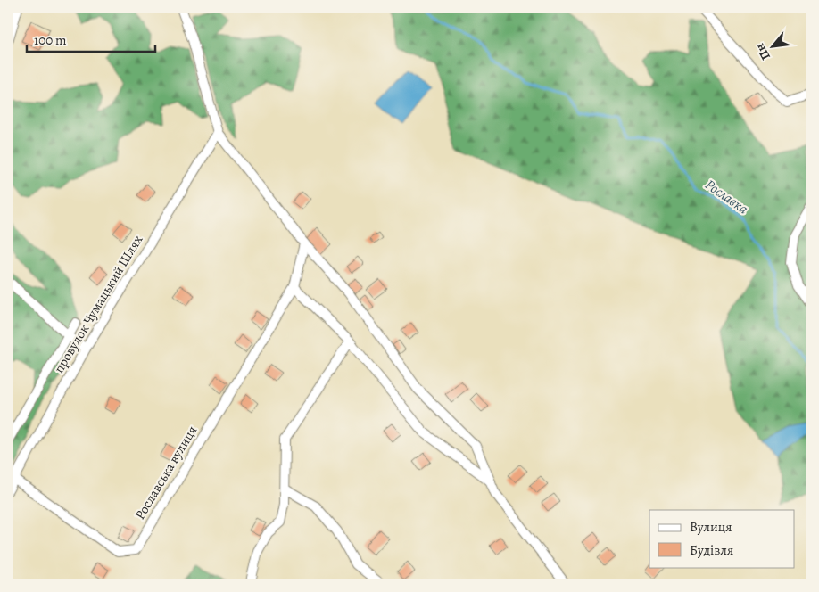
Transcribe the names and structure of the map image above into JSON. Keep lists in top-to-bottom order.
{
  "streets": {
    "street": ["провулок Чумацький Шлях", "Рославська вулиця"]
  },
  "crossings": [
    ["провулок Чумацький Шлях", "Рославська вулиця"]
  ],
  "water": ["Рославка"],
  "legend": ["Вулиця", "Будівля"],
  "scale_bar": "100 m",
  "north": "bottom left"
}
